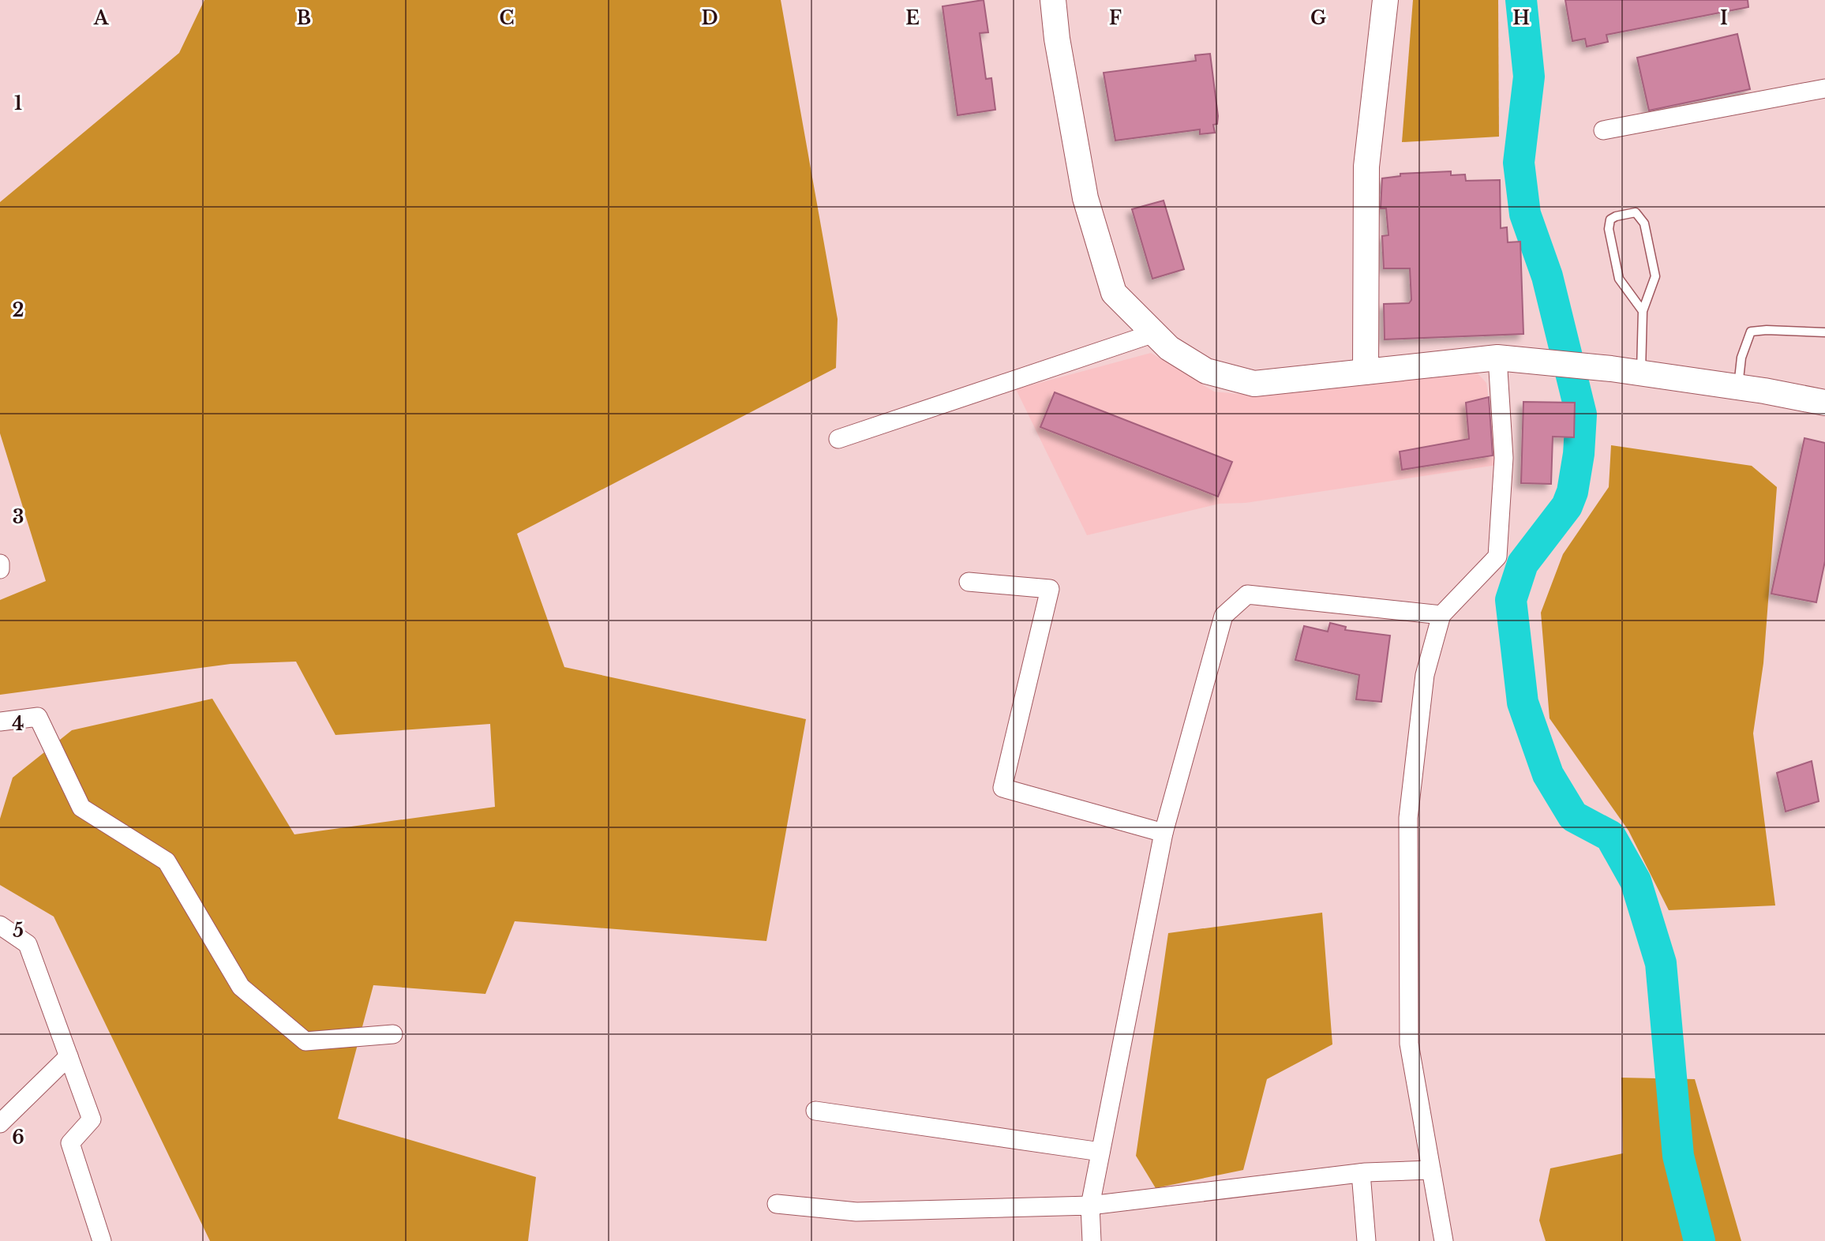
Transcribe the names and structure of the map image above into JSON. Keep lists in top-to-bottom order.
{
  "grid": {
    "columns": [
      "A",
      "B",
      "C",
      "D",
      "E",
      "F",
      "G",
      "H",
      "I"
    ],
    "rows": [
      "1",
      "2",
      "3",
      "4",
      "5",
      "6"
    ]
  }
}
